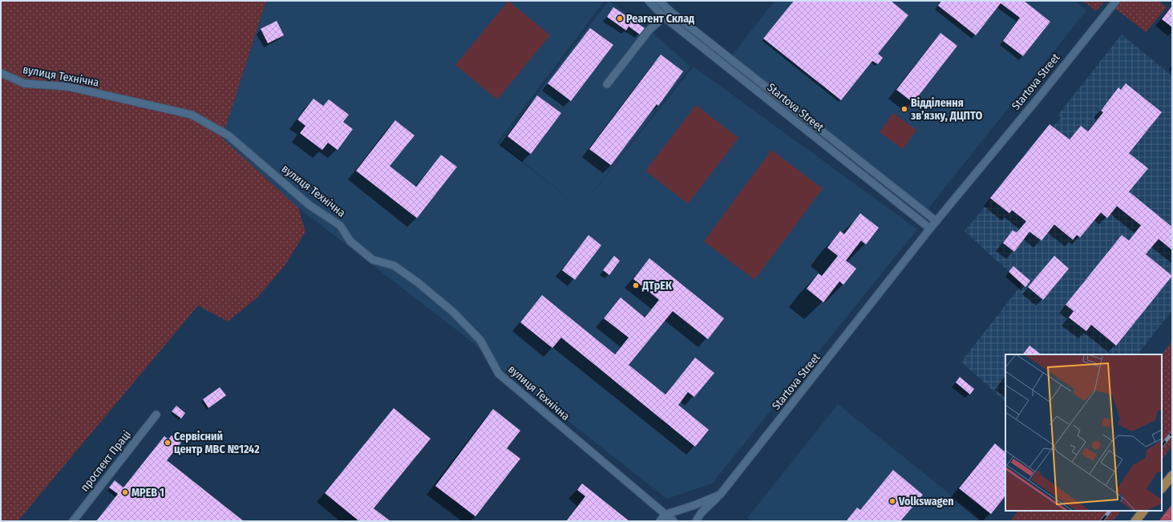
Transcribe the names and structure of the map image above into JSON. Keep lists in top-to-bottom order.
{
  "streets": {
    "street": ["вулиця Технічна", "Startova Street", "проспект Праці"]
  },
  "crossings": [
    ["вулиця Технічна", "Startova Street"]
  ],
  "places": [
    "Реагент Склад",
    "Відділення зв’язку, ДЦПТО",
    "ДТрЕК",
    "Сервісний центр МВС №1242",
    "МРЕВ 1",
    "Volkswagen"
  ]
}
